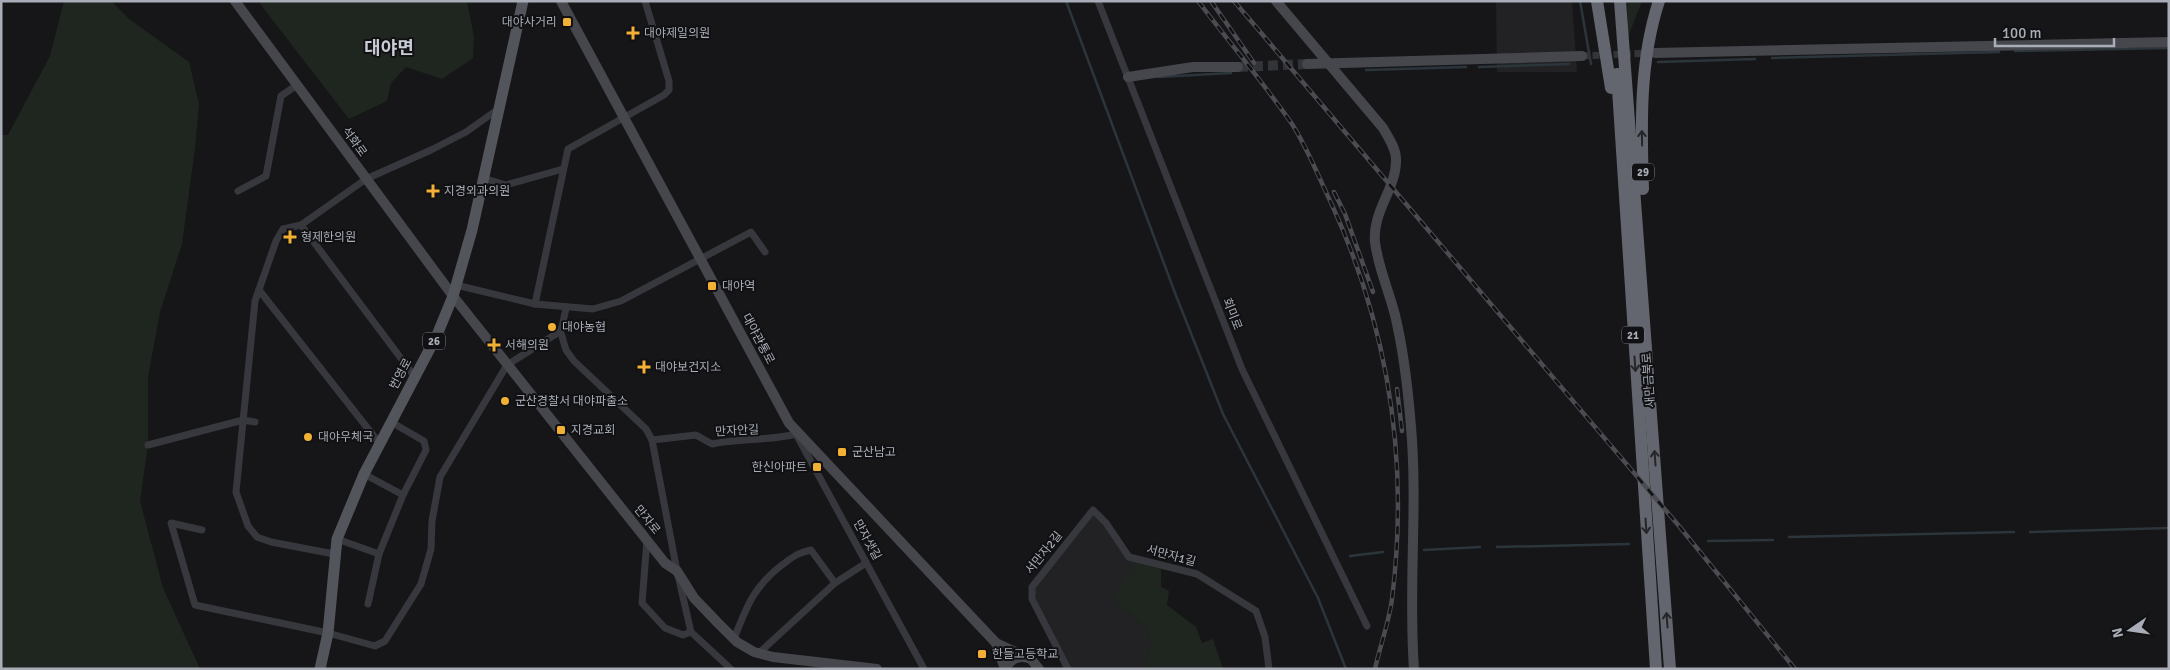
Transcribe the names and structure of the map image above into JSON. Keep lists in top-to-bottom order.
{
  "streets": {
    "highway": ["29", "21", "새만금북로"],
    "main road": ["26", "번영로"],
    "street": [
      "석화로",
      "회미로",
      "대야관통로",
      "만자안길",
      "만자로",
      "만자샛길",
      "서만자2길",
      "서만자1길"
    ]
  },
  "crossings": [
    ["석화로", "번영로"],
    ["석화로", "만자로"],
    ["29", "새만금북로"],
    ["대야관통로", "만자샛길"],
    ["번영로", "만자로"],
    ["만자안길", "만자샛길"],
    ["서만자2길", "서만자1길"]
  ],
  "districts": ["대야면"],
  "places": {
    "transit": [
      "대야사거리",
      "대야역",
      "지경교회",
      "군산남고",
      "한신아파트",
      "한들고등학교"
    ],
    "health": [
      "대야제일의원",
      "지경외과의원",
      "형제한의원",
      "서해의원",
      "대야보건지소"
    ],
    "other": ["대야농협", "군산경찰서 대야파출소", "대야우체국"]
  },
  "scale_bar": "100 m",
  "north": "left"
}
